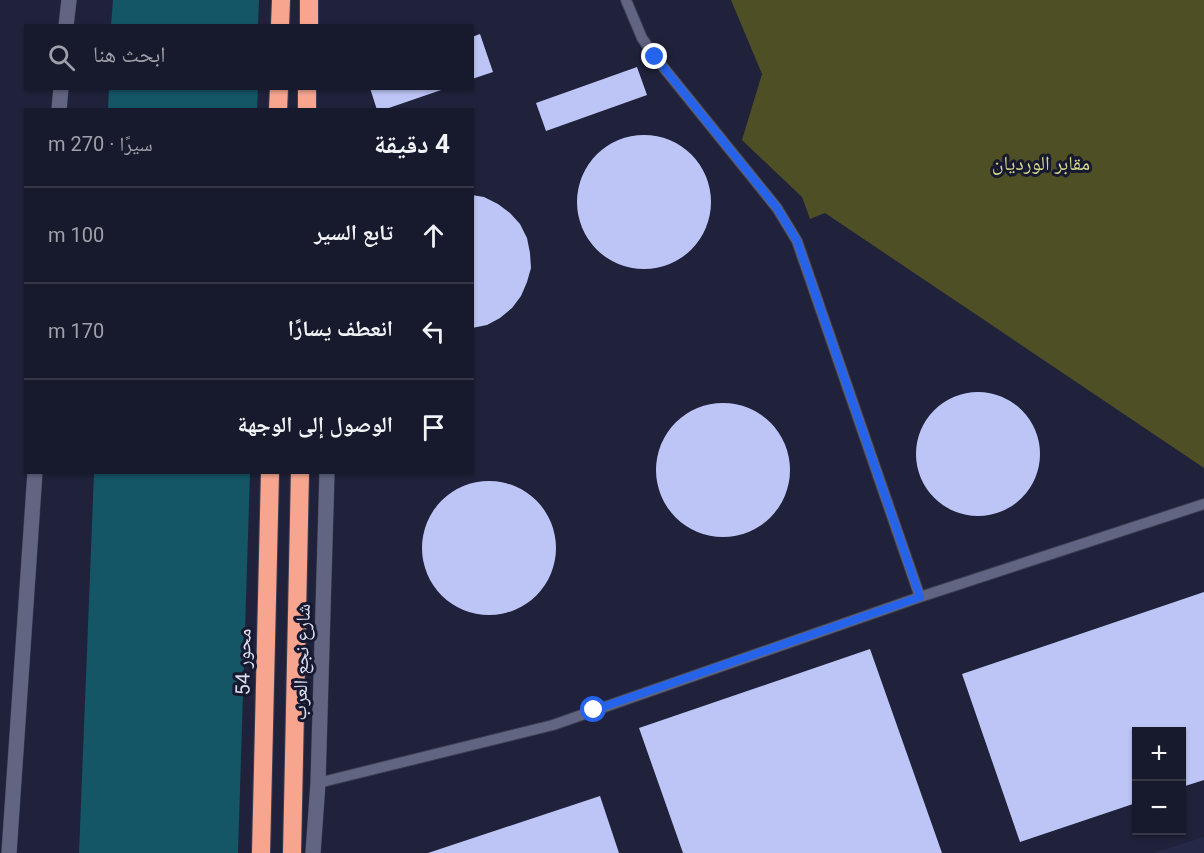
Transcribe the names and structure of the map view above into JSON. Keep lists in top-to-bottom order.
{
  "streets": {
    "highway": ["محور 54"],
    "street": ["شارع نجع العرب"]
  },
  "parks": ["مقابر الورديان"],
  "page": {
    "search": "ابحث هنا",
    "heading": ["4 دقيقة", "سيرًا · 270 m"],
    "list": [
      ["تابع السير", "100 m"],
      ["انعطف يسارًا", "170 m"],
      "الوصول إلى الوجهة"
    ],
    "map_buttons": ["+", "−"]
  }
}
